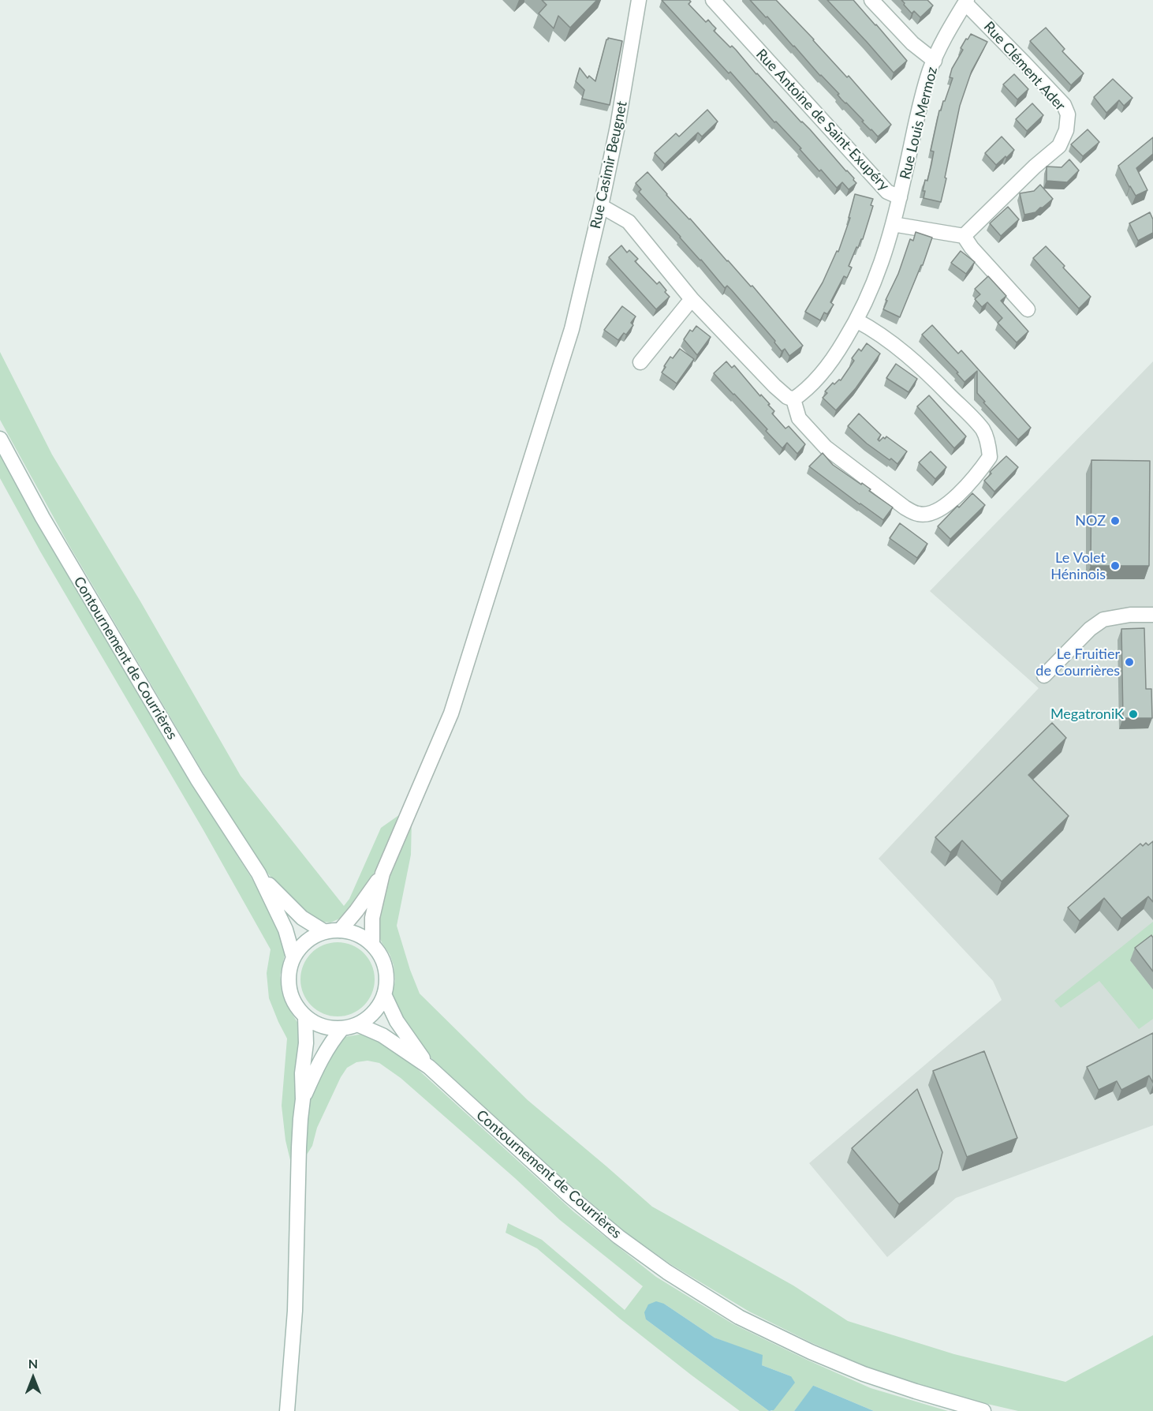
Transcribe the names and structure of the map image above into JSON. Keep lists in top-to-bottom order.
{
  "streets": {
    "street": [
      "Rue Clément Ader",
      "Rue Antoine de Saint-Exupéry",
      "Rue Louis Mermoz",
      "Rue Casimir Beugnet",
      "Contournement de Courrières"
    ]
  },
  "crossings": [
    ["Rue Clément Ader", "Rue Louis Mermoz"],
    ["Rue Antoine de Saint-Exupéry", "Rue Louis Mermoz"]
  ],
  "places": [
    "NOZ",
    "Le Volet Héninois",
    "Le Fruitier de Courrières",
    "MegatroniK"
  ],
  "north": "top"
}
